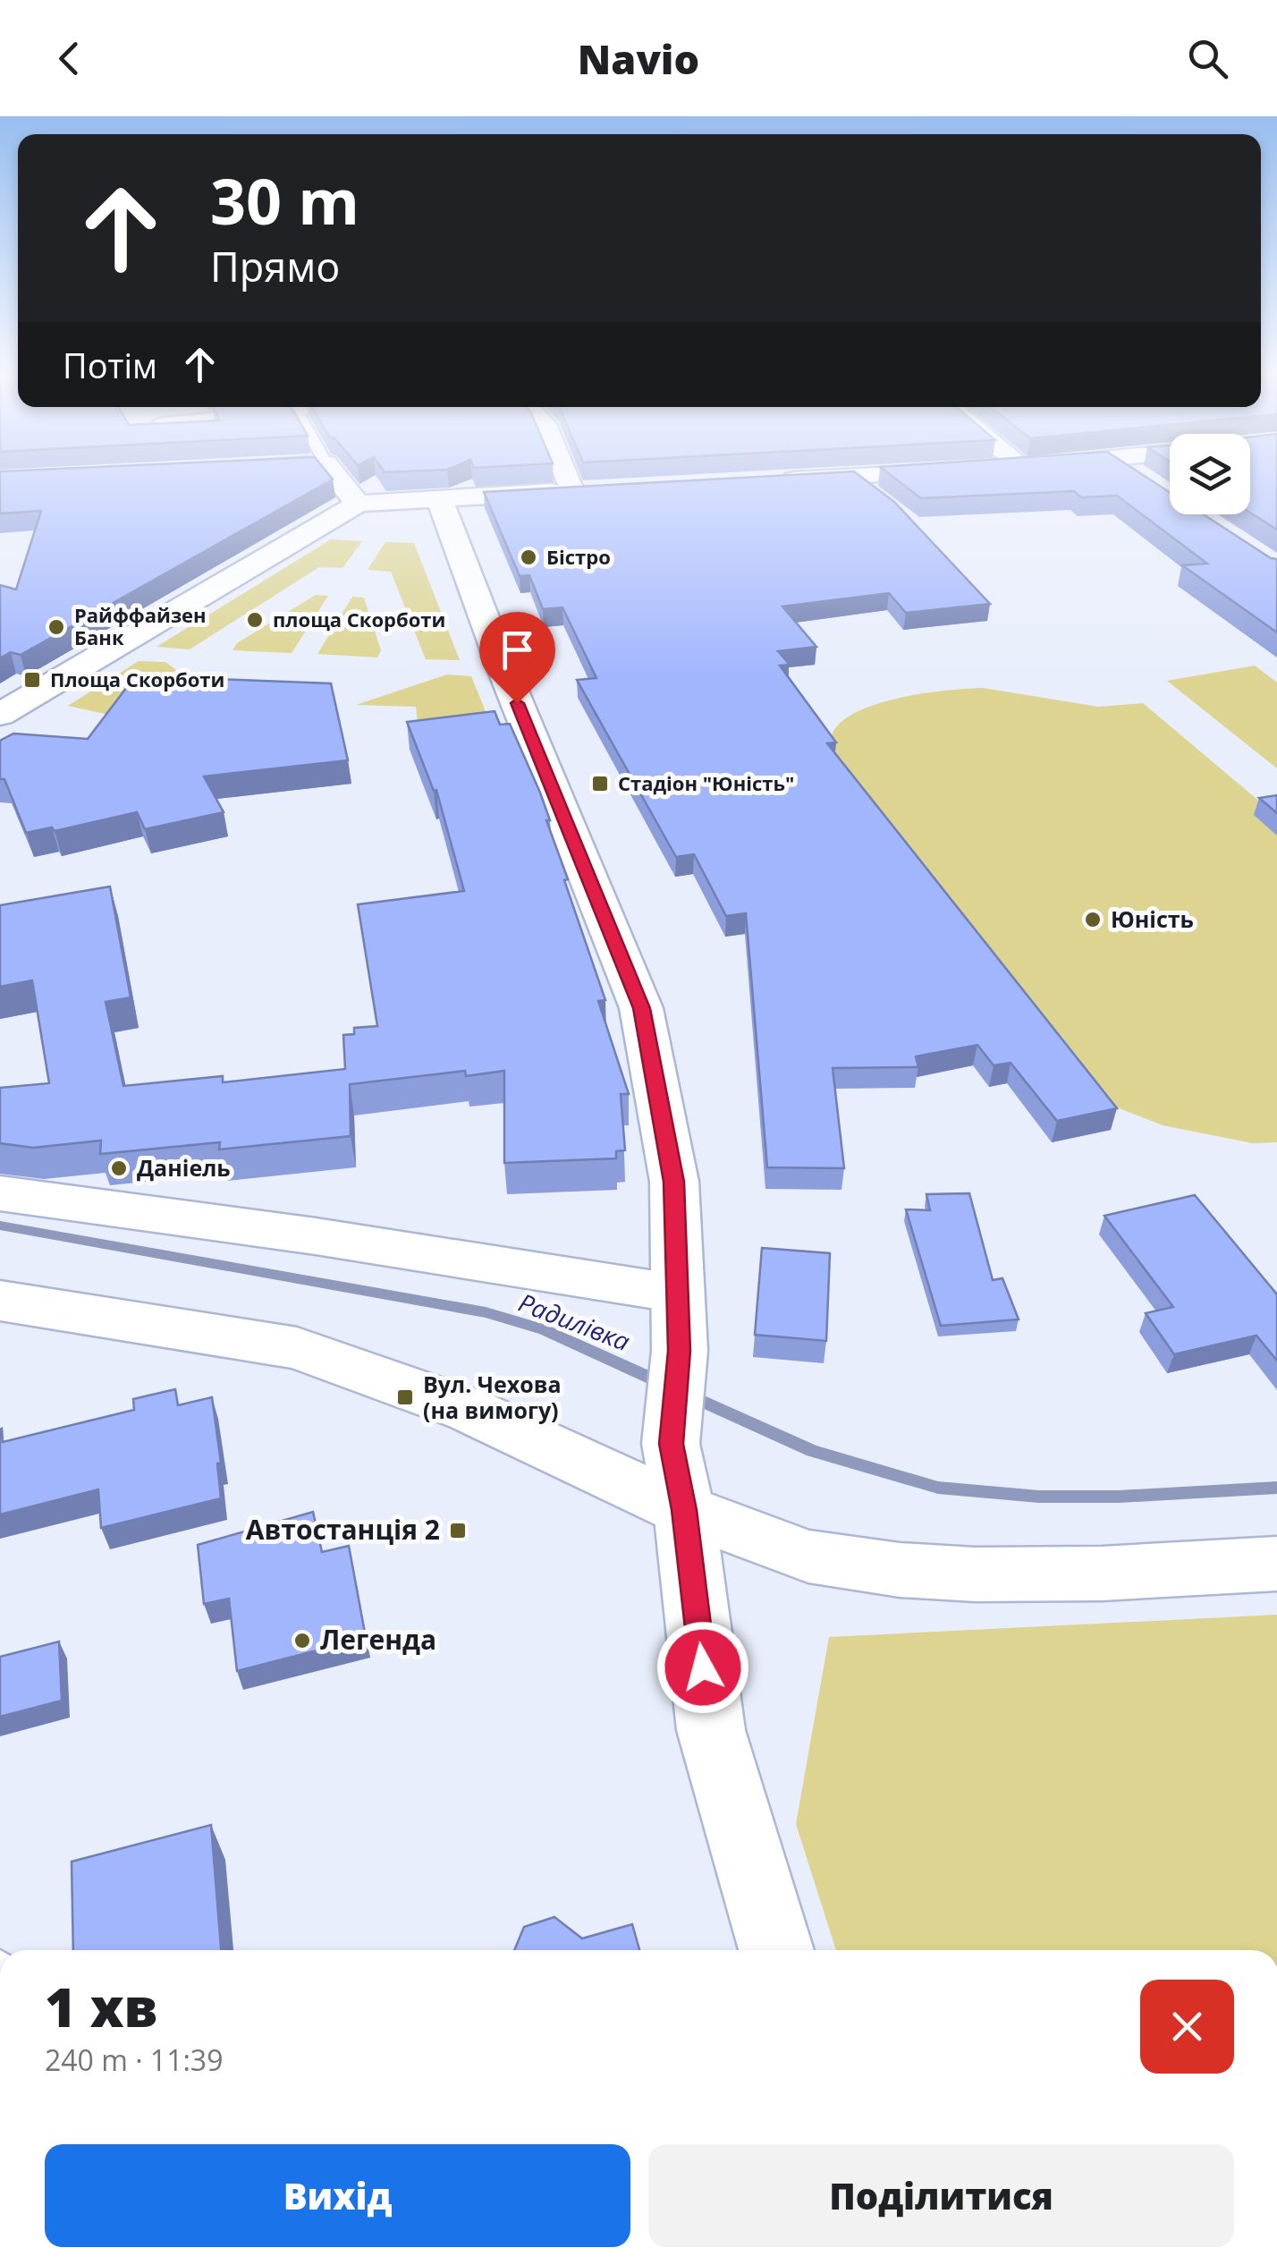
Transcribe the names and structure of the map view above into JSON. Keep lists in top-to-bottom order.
{
  "water": ["Радилівка"],
  "places": {
    "other": [
      "Бістро",
      "площа Скорботи",
      "Райффайзен Банк",
      "Юність",
      "Даніель",
      "Легенда"
    ],
    "transit": [
      "Площа Скорботи",
      "Стадіон \"Юність\"",
      "Вул. Чехова (на вимогу)",
      "Автостанція 2"
    ]
  },
  "page": {
    "header": "Navio",
    "turn": ["30 m", "Прямо"],
    "then": "Потім",
    "heading": ["1 хв", "240 m · 11:39"],
    "buttons": ["Вихід", "Поділитися"]
  }
}
